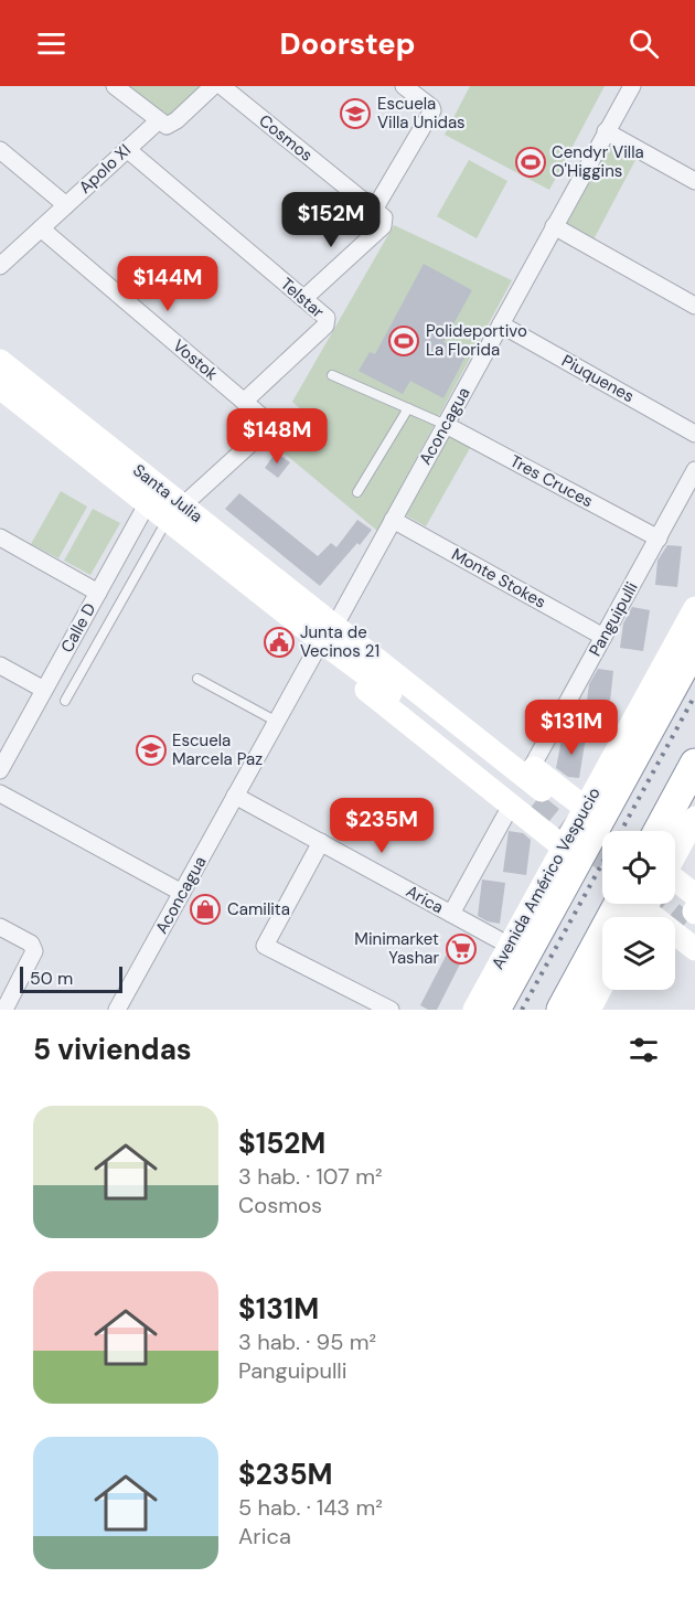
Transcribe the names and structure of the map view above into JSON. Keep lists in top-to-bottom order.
{
  "streets": {
    "main road": ["Santa Julia", "Avenida Américo Vespucio"],
    "street": [
      "Cosmos",
      "Apolo XI",
      "Telstar",
      "Vostok",
      "Piuquenes",
      "Aconcagua",
      "Tres Cruces",
      "Monte Stokes",
      "Panguipulli",
      "Calle D",
      "Arica"
    ]
  },
  "crossings": [
    ["Apolo XI", "Telstar"],
    ["Apolo XI", "Vostok"],
    ["Telstar", "Vostok"],
    ["Vostok", "Santa Julia"],
    ["Piuquenes", "Aconcagua"],
    ["Aconcagua", "Tres Cruces"],
    ["Aconcagua", "Santa Julia"],
    ["Aconcagua", "Monte Stokes"],
    ["Aconcagua", "Arica"],
    ["Tres Cruces", "Panguipulli"],
    ["Santa Julia", "Panguipulli"],
    ["Santa Julia", "Calle D"],
    ["Santa Julia", "Avenida Américo Vespucio"],
    ["Monte Stokes", "Panguipulli"],
    ["Avenida Américo Vespucio", "Arica"]
  ],
  "places": {
    "school or university": ["Escuela Villa Unidas", "Escuela Marcela Paz"],
    "sports": ["Cendyr Villa O'Higgins", "Polideportivo La Florida"],
    "public building": ["Junta de Vecinos 21"],
    "shop": ["Camilita"],
    "supermarket": ["Minimarket Yashar"]
  },
  "scale_bar": "50 m",
  "page": {
    "header": "Doorstep",
    "price": [
      "$152M",
      "$144M",
      "$148M",
      "$131M",
      "$235M"
    ],
    "scale": "50 m",
    "heading": "5 viviendas",
    "list": [
      {
        "name": "$152M",
        "note": "3 hab. · 107 m² · Cosmos"
      },
      {
        "name": "$131M",
        "note": "3 hab. · 95 m² · Panguipulli"
      },
      {
        "name": "$235M",
        "note": "5 hab. · 143 m² · Arica"
      }
    ]
  }
}
